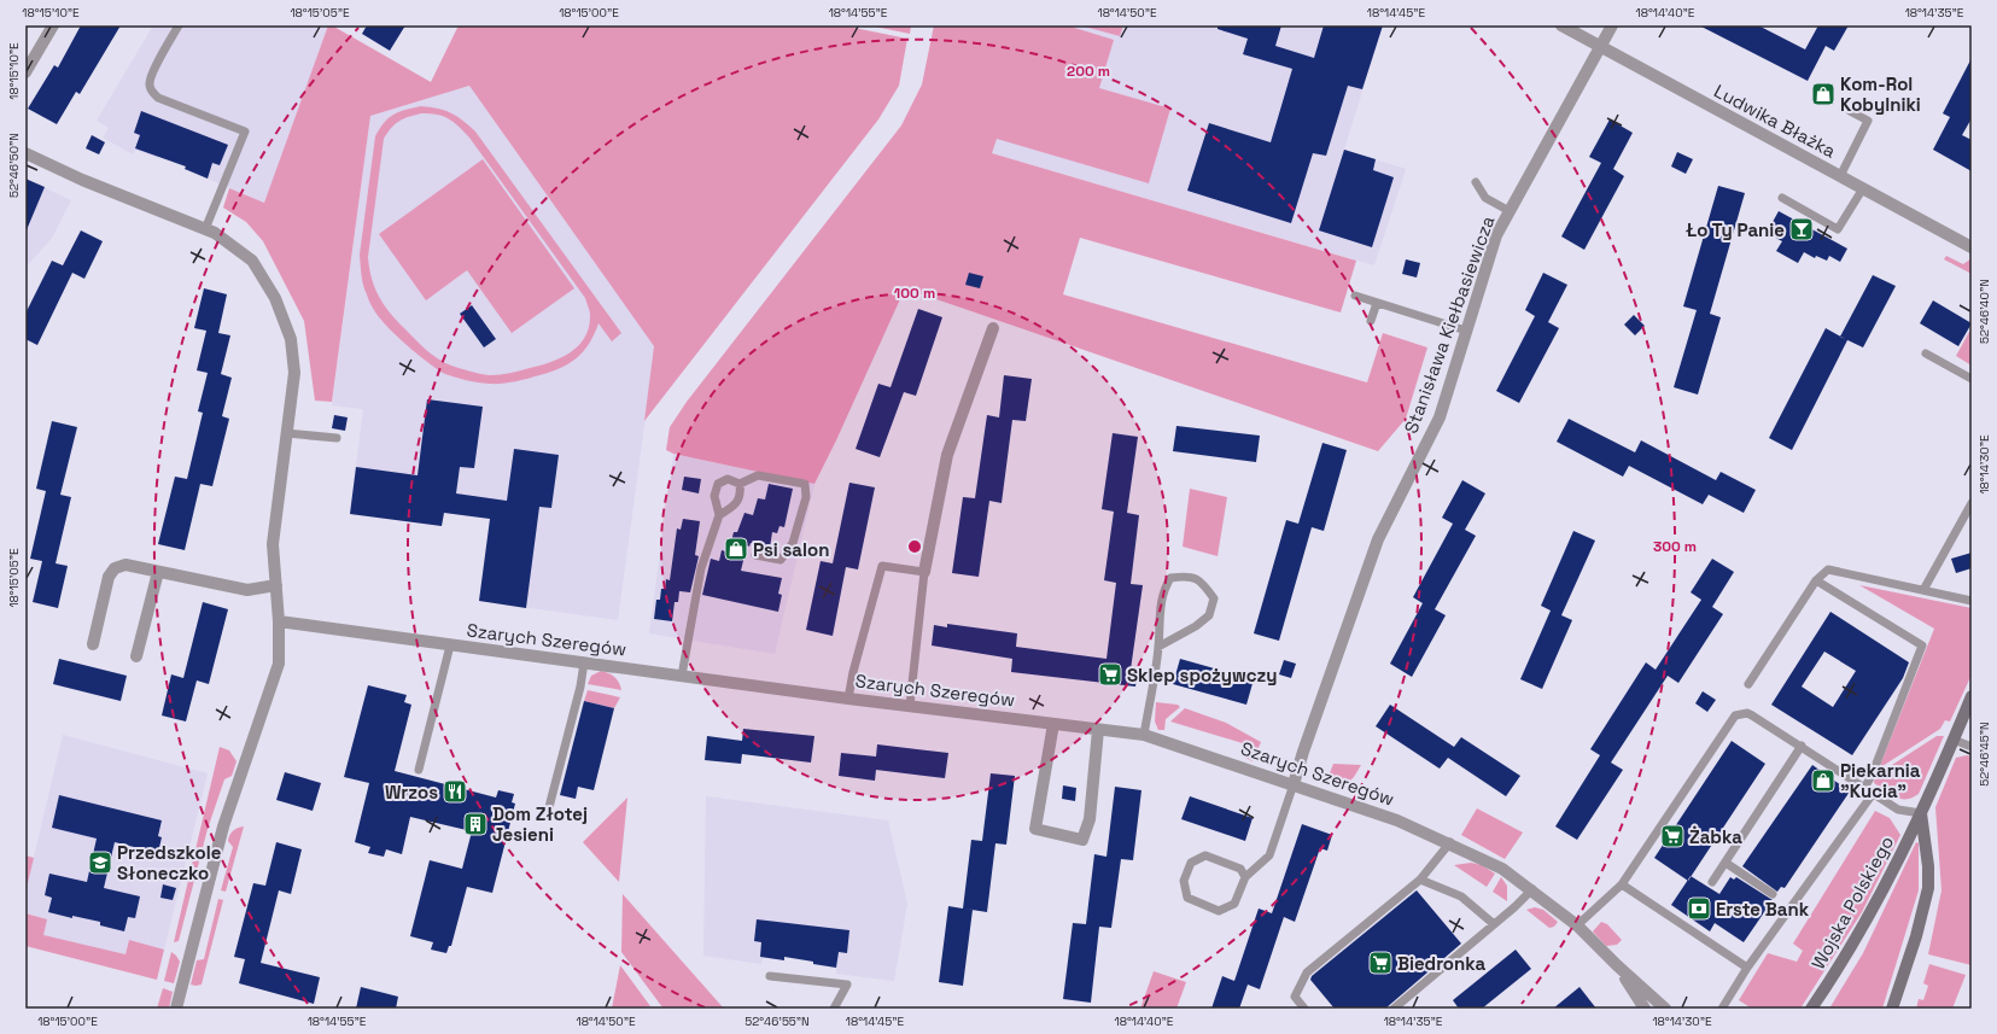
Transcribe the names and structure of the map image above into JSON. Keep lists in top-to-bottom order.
{
  "streets": {
    "street": [
      "Ludwika Błażka",
      "Stanisława Kiełbasiewicza",
      "Szarych Szeregów",
      "Wojska Polskiego"
    ]
  },
  "crossings": [
    ["Ludwika Błażka", "Stanisława Kiełbasiewicza"],
    ["Stanisława Kiełbasiewicza", "Szarych Szeregów"]
  ],
  "places": {
    "shop": ["Kom-Rol Kobylniki", "Psi salon", "Piekarnia \"Kucia\""],
    "bar": ["Ło Ty Panie"],
    "supermarket": ["Sklep spożywczy", "Żabka", "Biedronka"],
    "restaurant": ["Wrzos"],
    "building": ["Dom Złotej Jesieni"],
    "school or university": ["Przedszkole Słoneczko"],
    "bank": ["Erste Bank"]
  },
  "coordinates": [
    "18°15'10\"E",
    "18°15'05\"E",
    "18°15'00\"E",
    "18°14'55\"E",
    "18°14'50\"E",
    "18°14'45\"E",
    "18°14'40\"E",
    "18°14'35\"E",
    "52°46'50\"N",
    "52°46'40\"N",
    "18°14'30\"E",
    "52°46'45\"N",
    "52°46'55\"N"
  ],
  "rings": ["200 m", "100 m", "300 m"]
}
